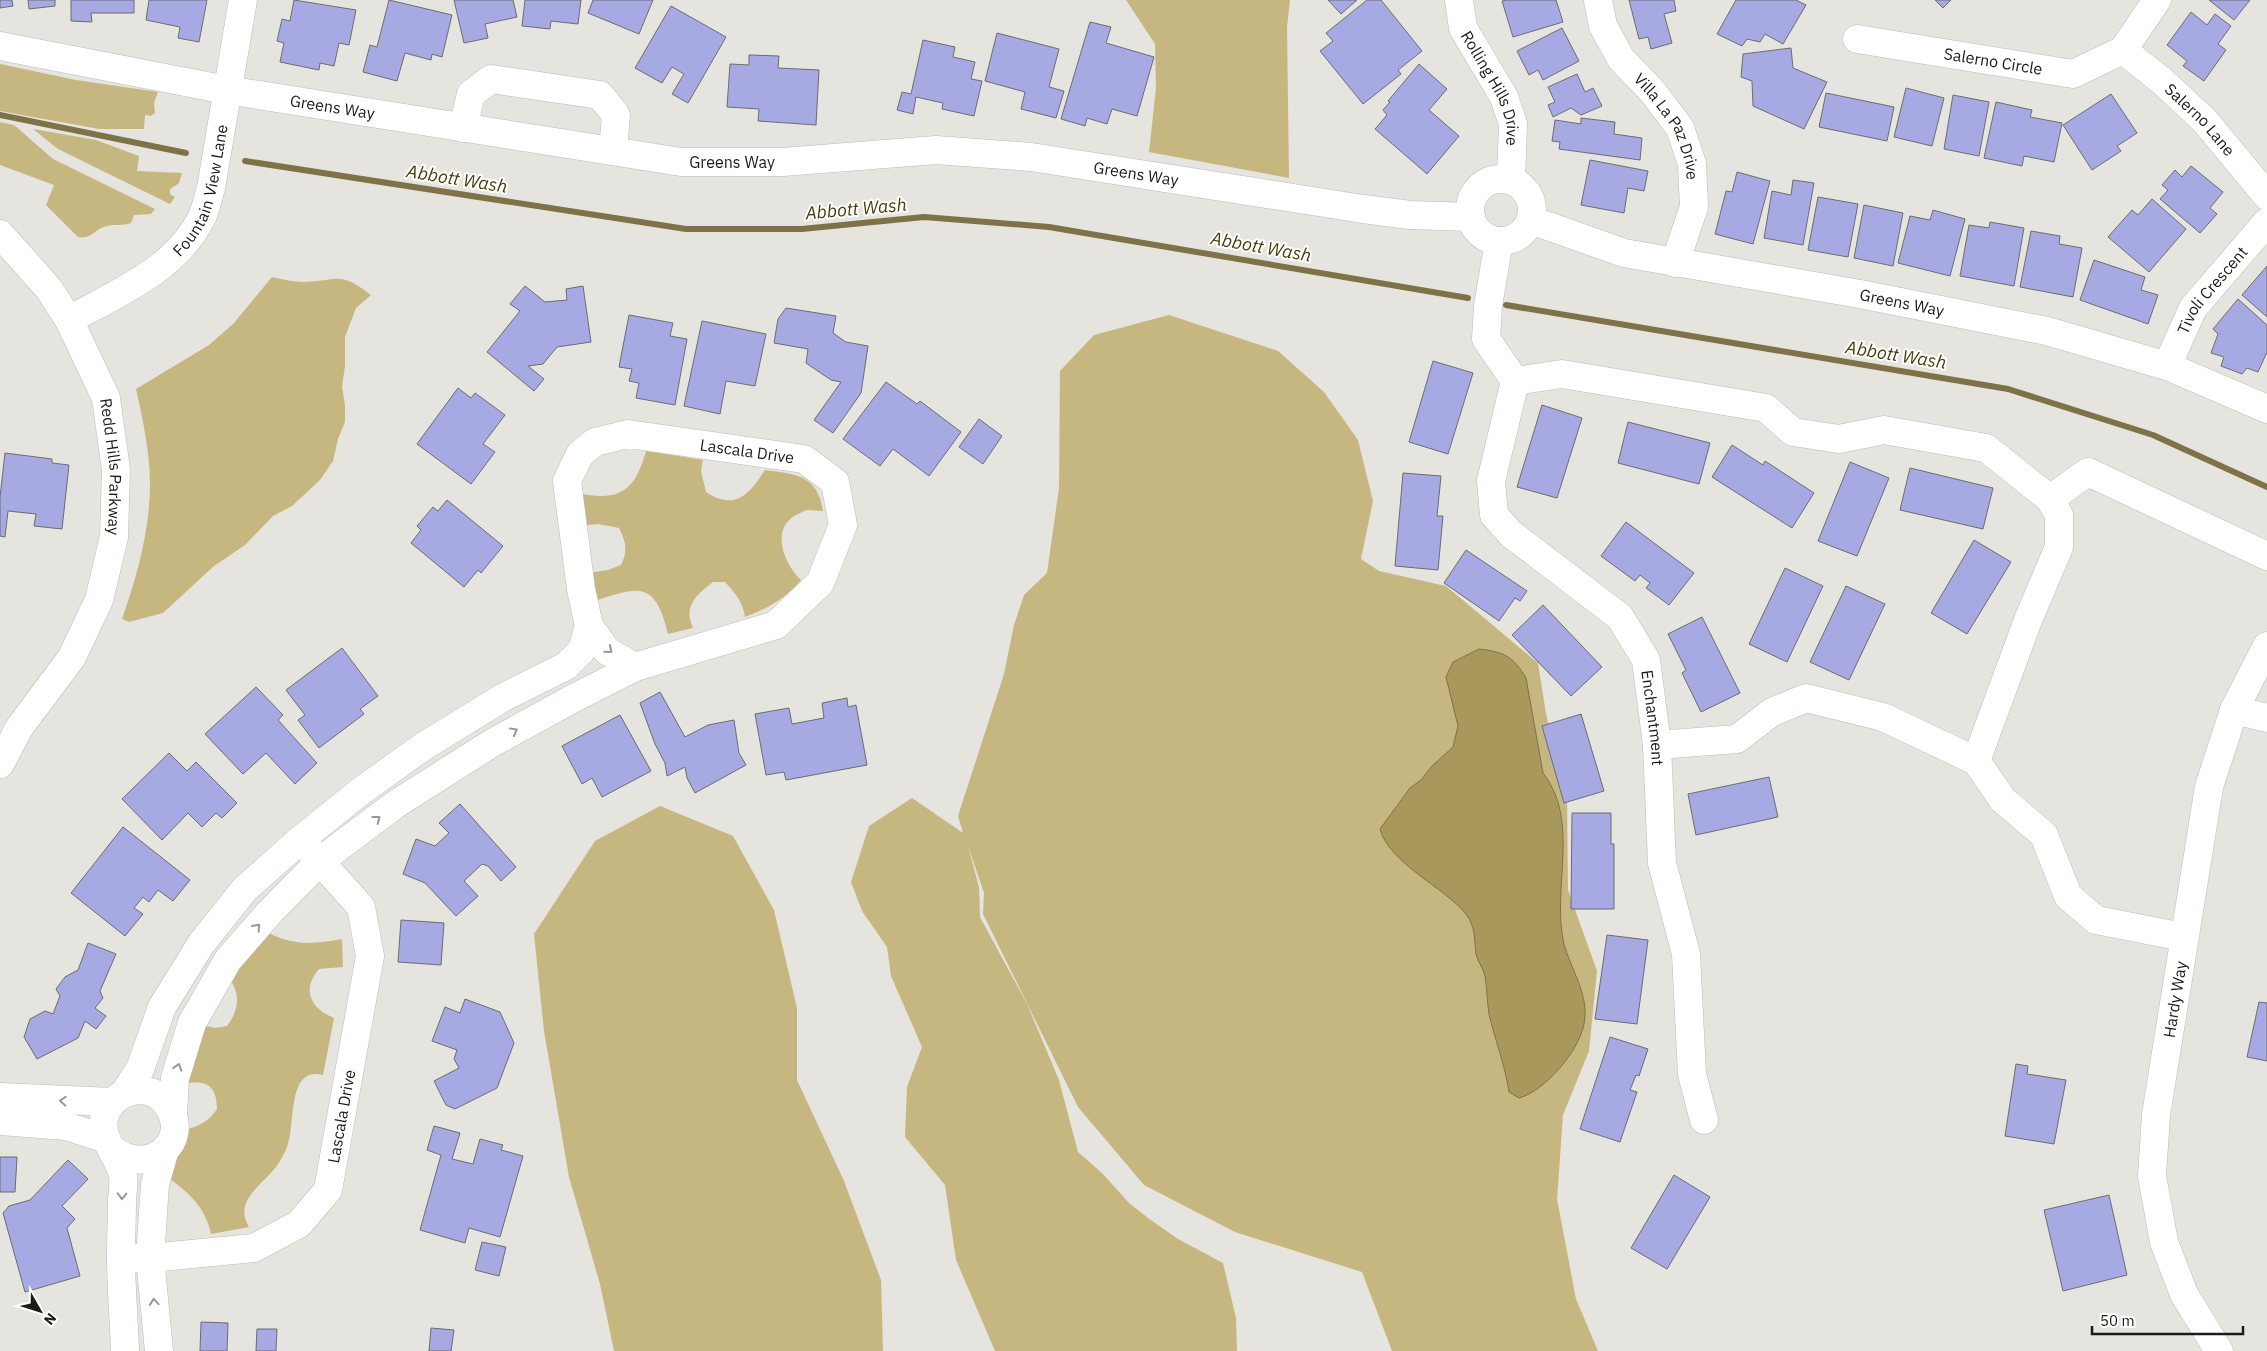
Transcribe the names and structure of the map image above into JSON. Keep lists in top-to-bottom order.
{
  "streets": {
    "street": [
      "Salerno Circle",
      "Rolling Hills Drive",
      "Greens Way",
      "Salerno Lane",
      "Villa La Paz Drive",
      "Fountain View Lane",
      "Tivoli Crescent",
      "Lascala Drive",
      "Redd Hills Parkway",
      "Enchantment",
      "Hardy Way"
    ]
  },
  "crossings": [
    ["Salerno Circle", "Salerno Lane"],
    ["Rolling Hills Drive", "Greens Way"],
    ["Greens Way", "Villa La Paz Drive"],
    ["Greens Way", "Fountain View Lane"],
    ["Greens Way", "Tivoli Crescent"],
    ["Fountain View Lane", "Redd Hills Parkway"]
  ],
  "water": ["Abbott Wash"],
  "scale_bar": "50 m",
  "north": "bottom right"
}
